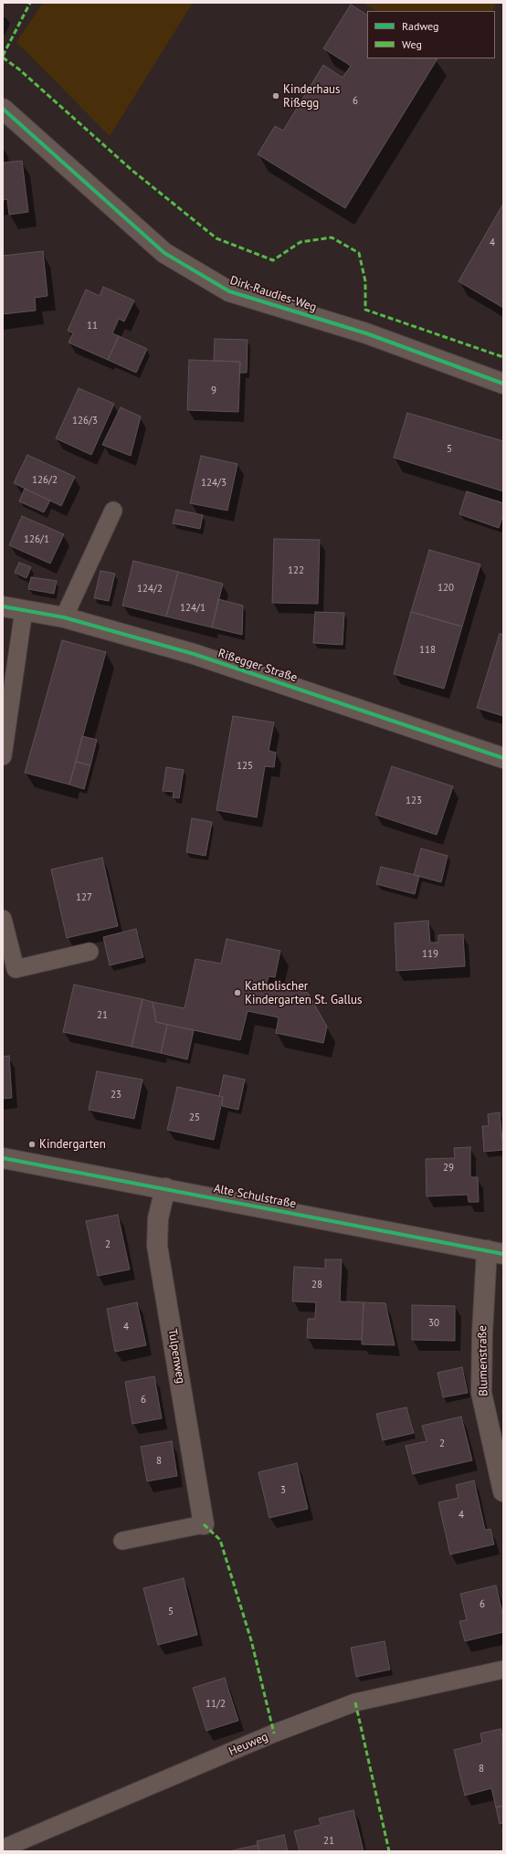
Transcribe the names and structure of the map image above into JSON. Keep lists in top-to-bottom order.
{
  "streets": {
    "street": [
      "Dirk-Raudies-Weg",
      "Rißegger Straße",
      "Alte Schulstraße",
      "Tulpenweg",
      "Blumenstraße"
    ],
    "lane": ["Heuweg"]
  },
  "crossings": [
    ["Alte Schulstraße", "Tulpenweg"],
    ["Alte Schulstraße", "Blumenstraße"]
  ],
  "places": ["Kinderhaus Rißegg", "Katholischer Kindergarten St. Gallus", "Kindergarten"],
  "house_numbers": [
    "6",
    "4",
    "11",
    "9",
    "126/3",
    "5",
    "126/2",
    "124/3",
    "126/1",
    "122",
    "120",
    "124/2",
    "124/1",
    "118",
    "125",
    "123",
    "127",
    "119",
    "21",
    "23",
    "25",
    "29",
    "2",
    "28",
    "30",
    "4",
    "6",
    "2",
    "8",
    "3",
    "4",
    "6",
    "5",
    "11/2",
    "8",
    "21"
  ],
  "legend": ["Radweg", "Weg"]
}
